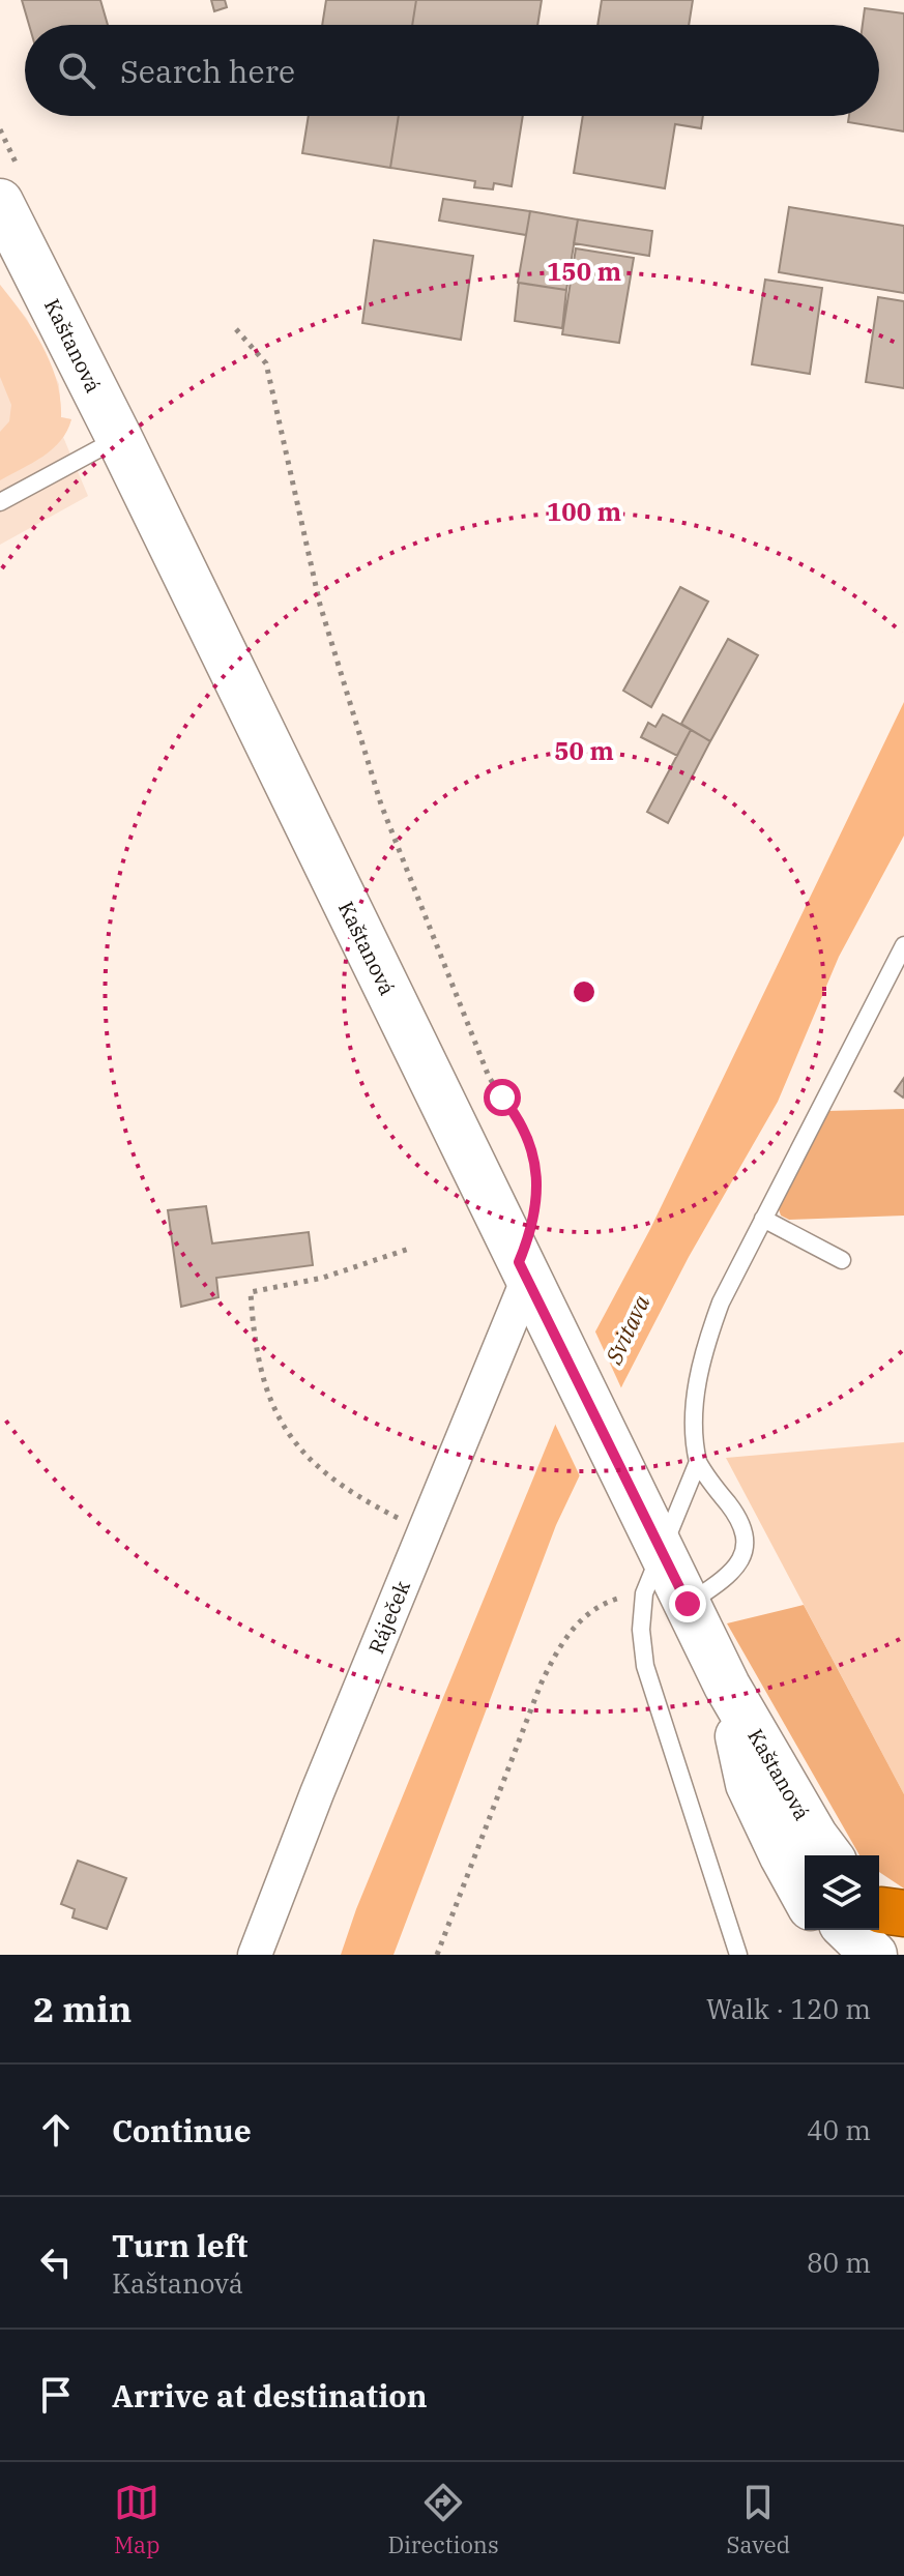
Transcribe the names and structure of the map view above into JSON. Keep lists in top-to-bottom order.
{
  "streets": {
    "main road": ["Kaštanová"],
    "street": ["Ráječek"]
  },
  "crossings": [
    ["Kaštanová", "Ráječek"]
  ],
  "water": ["Svitava"],
  "page": {
    "search": "Search here",
    "heading": ["2 min", "Walk · 120 m"],
    "list": [
      ["Continue", "40 m"],
      ["Turn left", "Kaštanová", "80 m"],
      "Arrive at destination"
    ],
    "nav": ["Map", "Directions", "Saved"]
  },
  "rings": ["150 m", "100 m", "50 m"]
}
